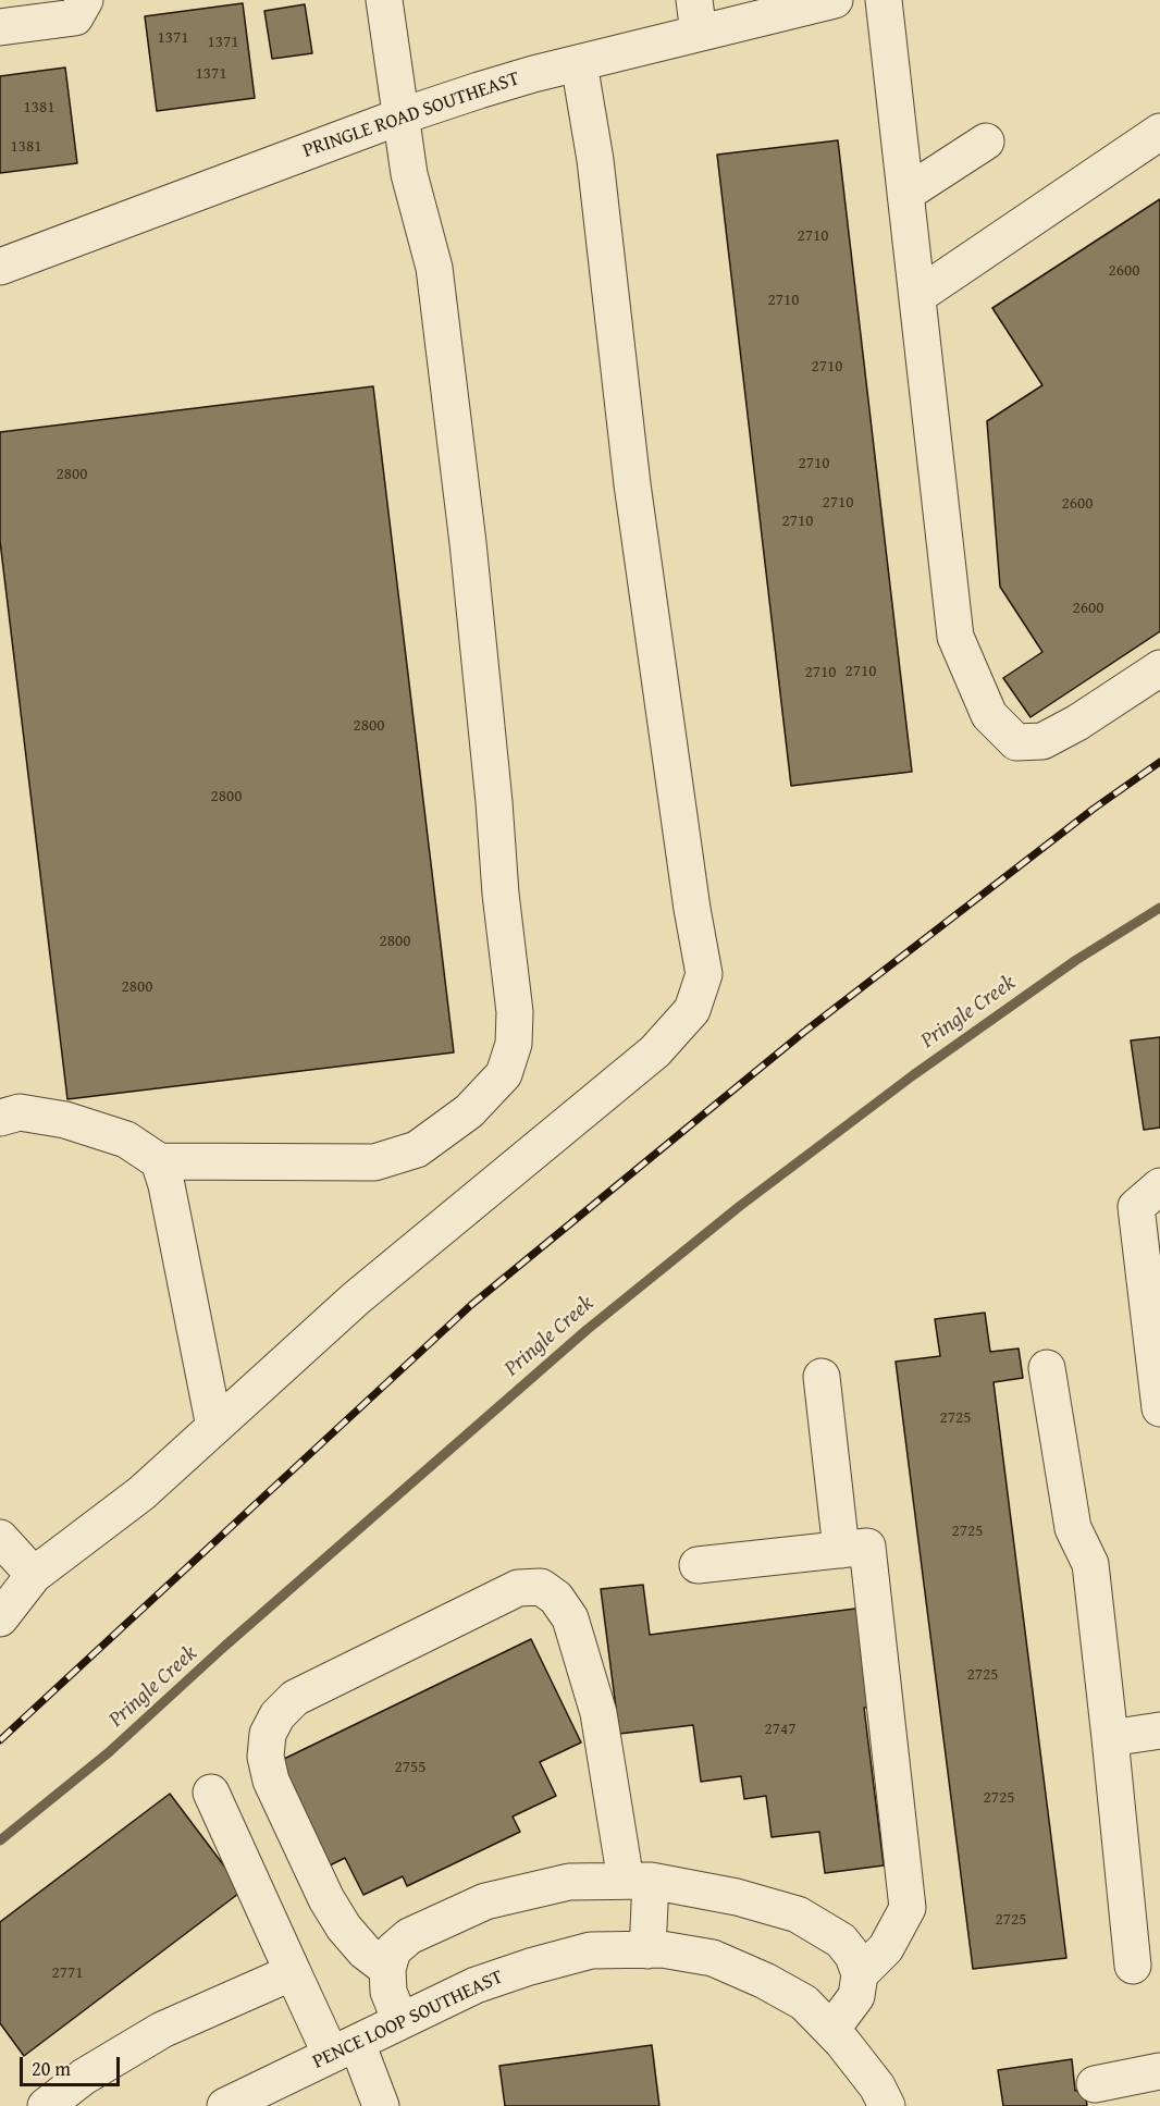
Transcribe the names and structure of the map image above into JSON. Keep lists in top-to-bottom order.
{
  "streets": {
    "street": ["PRINGLE ROAD SOUTHEAST", "PENCE LOOP SOUTHEAST"]
  },
  "water": ["Pringle Creek"],
  "house_numbers": [
    "1371",
    "1371",
    "1371",
    "1381",
    "1381",
    "2710",
    "2600",
    "2710",
    "2710",
    "2710",
    "2800",
    "2710",
    "2600",
    "2710",
    "2600",
    "2710",
    "2710",
    "2800",
    "2800",
    "2800",
    "2800",
    "2725",
    "2725",
    "2725",
    "2747",
    "2755",
    "2725",
    "2725",
    "2771"
  ],
  "scale_bar": "20 m"
}
